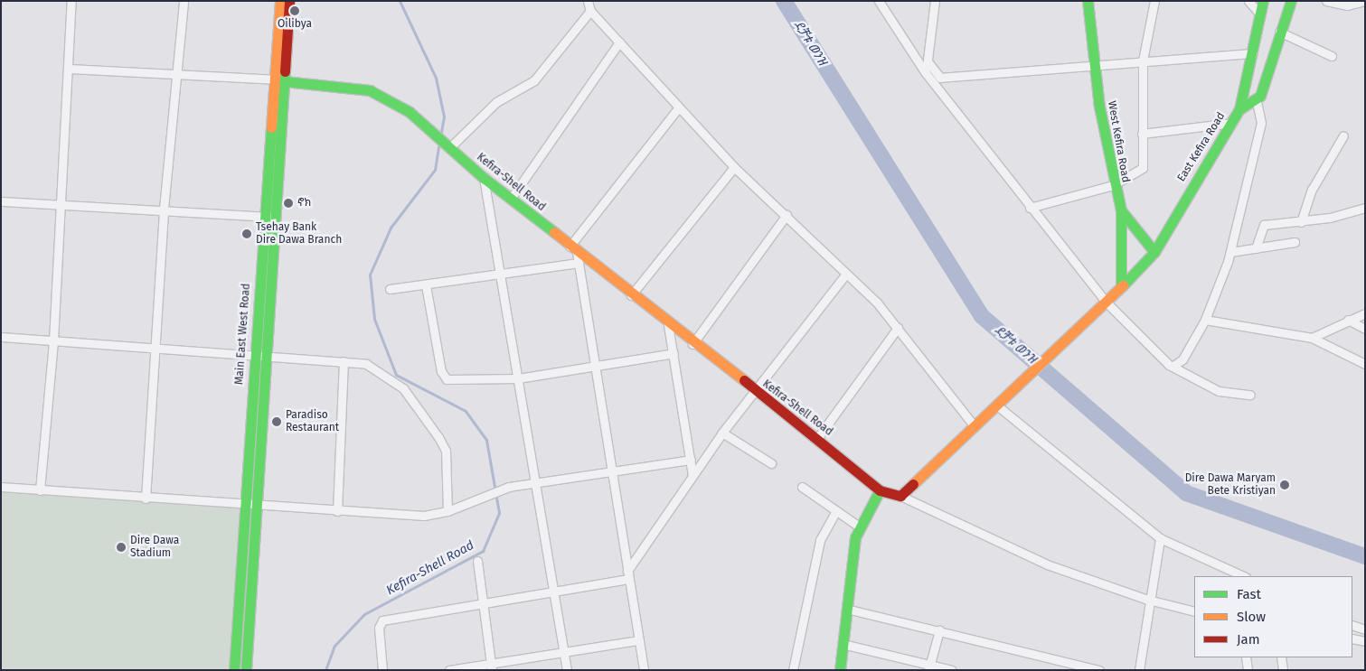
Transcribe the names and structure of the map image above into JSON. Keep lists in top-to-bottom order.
{
  "streets": {
    "main road": [
      "West Kefira Road",
      "East Kefira Road",
      "Kefira-Shell Road",
      "Main East West Road"
    ]
  },
  "crossings": [
    ["West Kefira Road", "East Kefira Road"],
    ["Kefira-Shell Road", "Main East West Road"]
  ],
  "water": ["ደቻቱ ወንዝ", "Kefira-Shell Road"],
  "places": [
    "Oilibya",
    "ኖክ",
    "Tsehay Bank Dire Dawa Branch",
    "Paradiso Restaurant",
    "Dire Dawa Maryam Bete Kristiyan",
    "Dire Dawa Stadium"
  ],
  "legend": ["Fast", "Slow", "Jam"]
}
